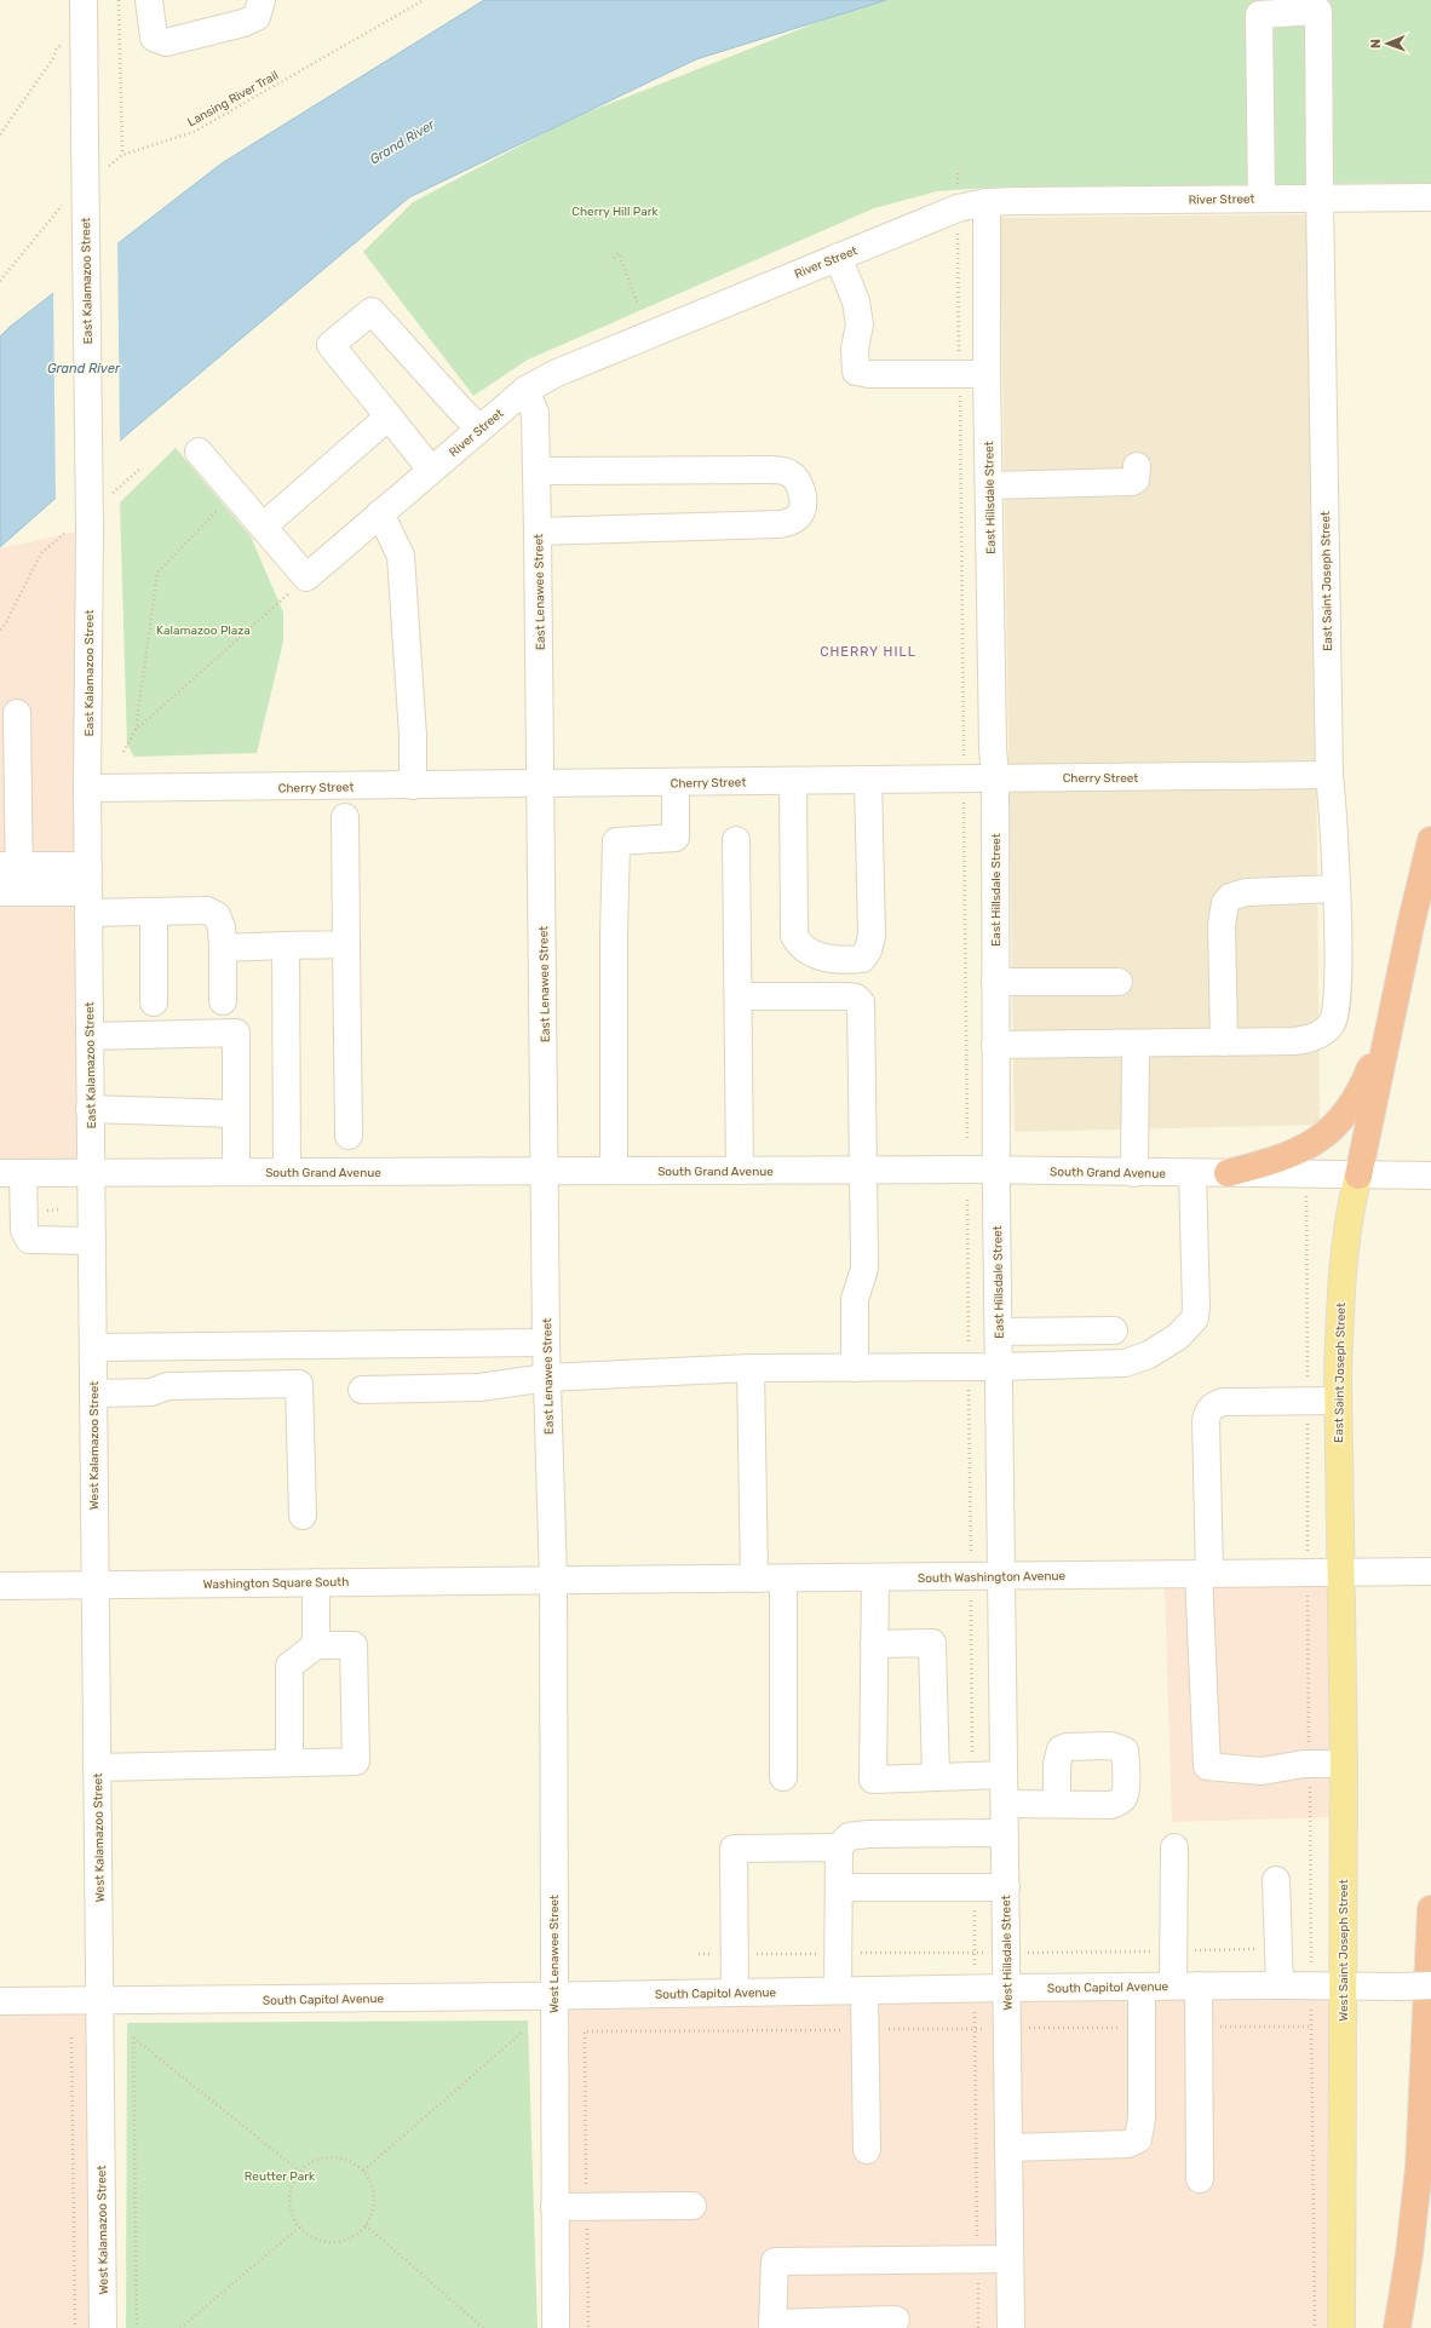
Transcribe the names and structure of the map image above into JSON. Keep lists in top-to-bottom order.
{
  "streets": {
    "main road": ["East Saint Joseph Street", "West Saint Joseph Street"],
    "street": [
      "River Street",
      "East Kalamazoo Street",
      "East Hillsdale Street",
      "East Lenawee Street",
      "Cherry Street",
      "South Grand Avenue",
      "West Kalamazoo Street",
      "South Washington Avenue",
      "Washington Square South",
      "West Hillsdale Street",
      "West Lenawee Street",
      "South Capitol Avenue"
    ],
    "path": ["Lansing River Trail"]
  },
  "crossings": [
    ["River Street", "East Hillsdale Street"],
    ["River Street", "East Saint Joseph Street"],
    ["River Street", "East Lenawee Street"],
    ["East Kalamazoo Street", "Cherry Street"],
    ["East Kalamazoo Street", "South Grand Avenue"],
    ["East Kalamazoo Street", "West Kalamazoo Street"],
    ["East Hillsdale Street", "East Saint Joseph Street"],
    ["East Hillsdale Street", "Cherry Street"],
    ["East Hillsdale Street", "South Grand Avenue"],
    ["East Hillsdale Street", "South Washington Avenue"],
    ["East Hillsdale Street", "West Hillsdale Street"],
    ["East Saint Joseph Street", "Cherry Street"],
    ["East Saint Joseph Street", "South Grand Avenue"],
    ["East Saint Joseph Street", "South Washington Avenue"],
    ["East Saint Joseph Street", "West Saint Joseph Street"],
    ["East Lenawee Street", "Cherry Street"],
    ["East Lenawee Street", "South Grand Avenue"],
    ["East Lenawee Street", "South Washington Avenue"],
    ["East Lenawee Street", "Washington Square South"],
    ["East Lenawee Street", "West Lenawee Street"],
    ["West Kalamazoo Street", "Washington Square South"],
    ["West Kalamazoo Street", "South Capitol Avenue"],
    ["South Washington Avenue", "Washington Square South"],
    ["South Washington Avenue", "West Saint Joseph Street"],
    ["South Washington Avenue", "West Hillsdale Street"],
    ["South Washington Avenue", "West Lenawee Street"],
    ["Washington Square South", "West Lenawee Street"],
    ["West Saint Joseph Street", "South Capitol Avenue"],
    ["West Hillsdale Street", "South Capitol Avenue"],
    ["West Lenawee Street", "South Capitol Avenue"]
  ],
  "districts": ["CHERRY HILL"],
  "water": ["Grand River"],
  "parks": ["Cherry Hill Park", "Kalamazoo Plaza", "Reutter Park"],
  "north": "left"
}
